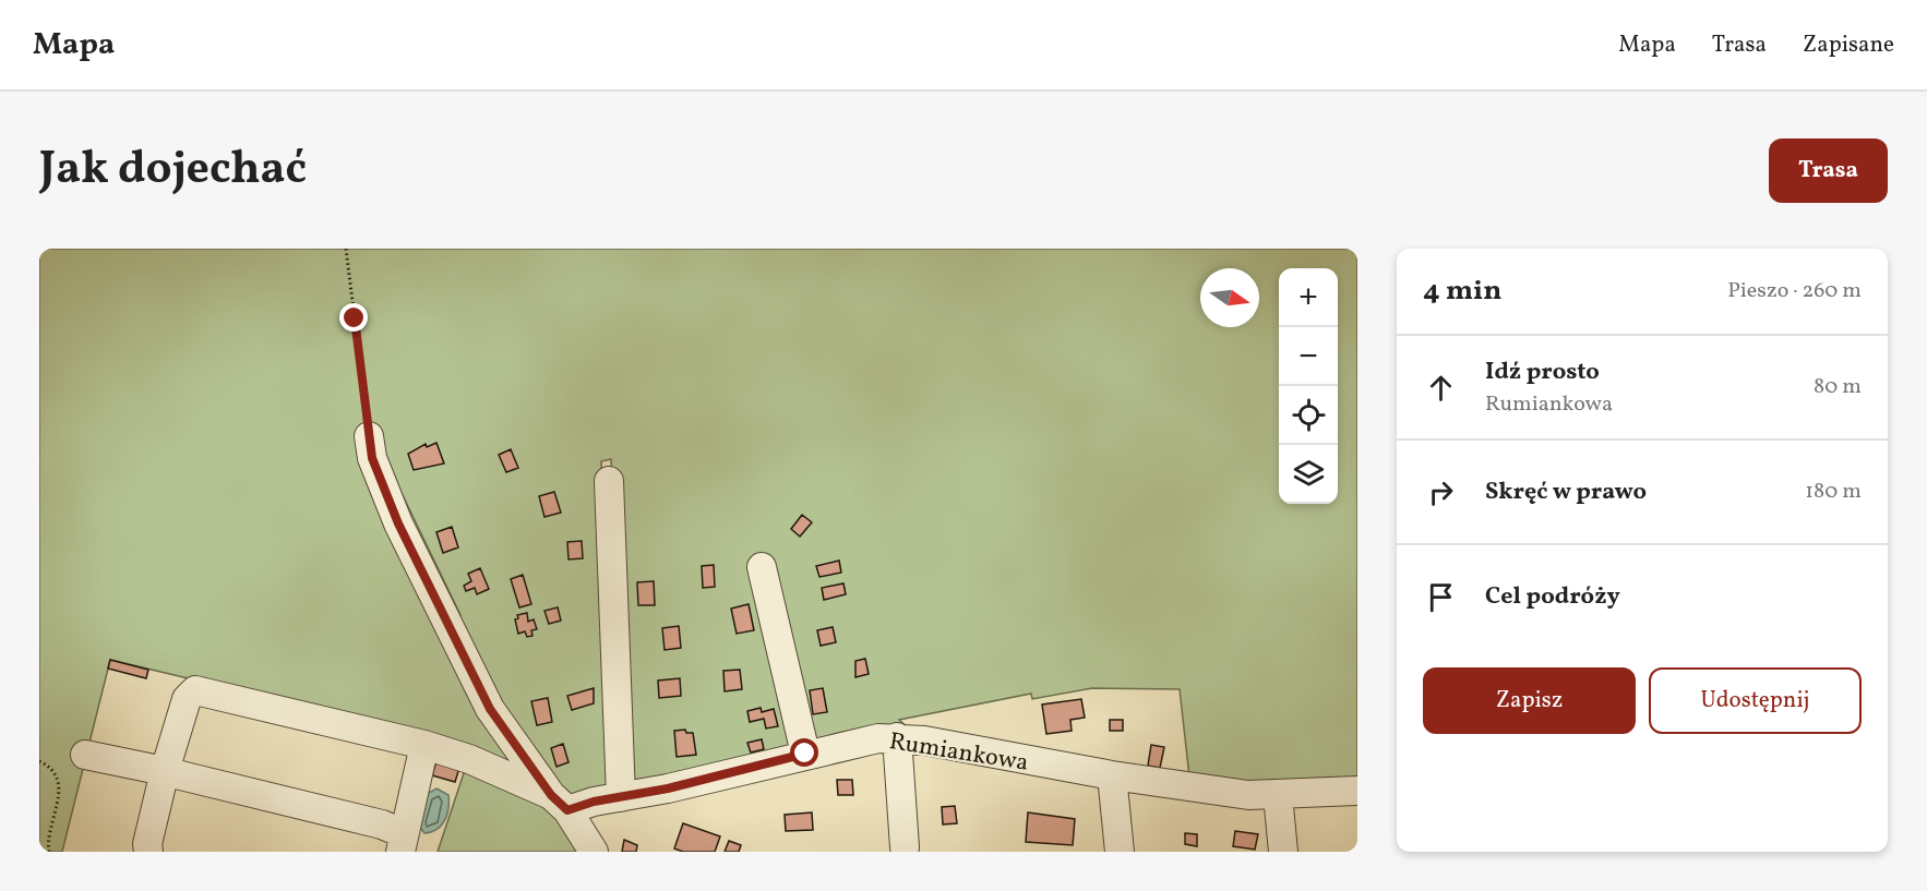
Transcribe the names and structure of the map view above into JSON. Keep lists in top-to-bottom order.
{
  "streets": {
    "street": ["Rumiankowa"]
  },
  "north": "right",
  "page": {
    "header": "Mapa",
    "nav": ["Mapa", "Trasa", "Zapisane"],
    "title": "Jak dojechać",
    "buttons": [
      "Trasa",
      ["Zapisz", "Udostępnij"]
    ],
    "heading": ["4 min", "Pieszo · 260 m"],
    "map_buttons": ["+", "−"],
    "list": [
      ["Idź prosto", "Rumiankowa", "80 m"],
      ["Skręć w prawo", "180 m"],
      "Cel podróży"
    ]
  }
}
